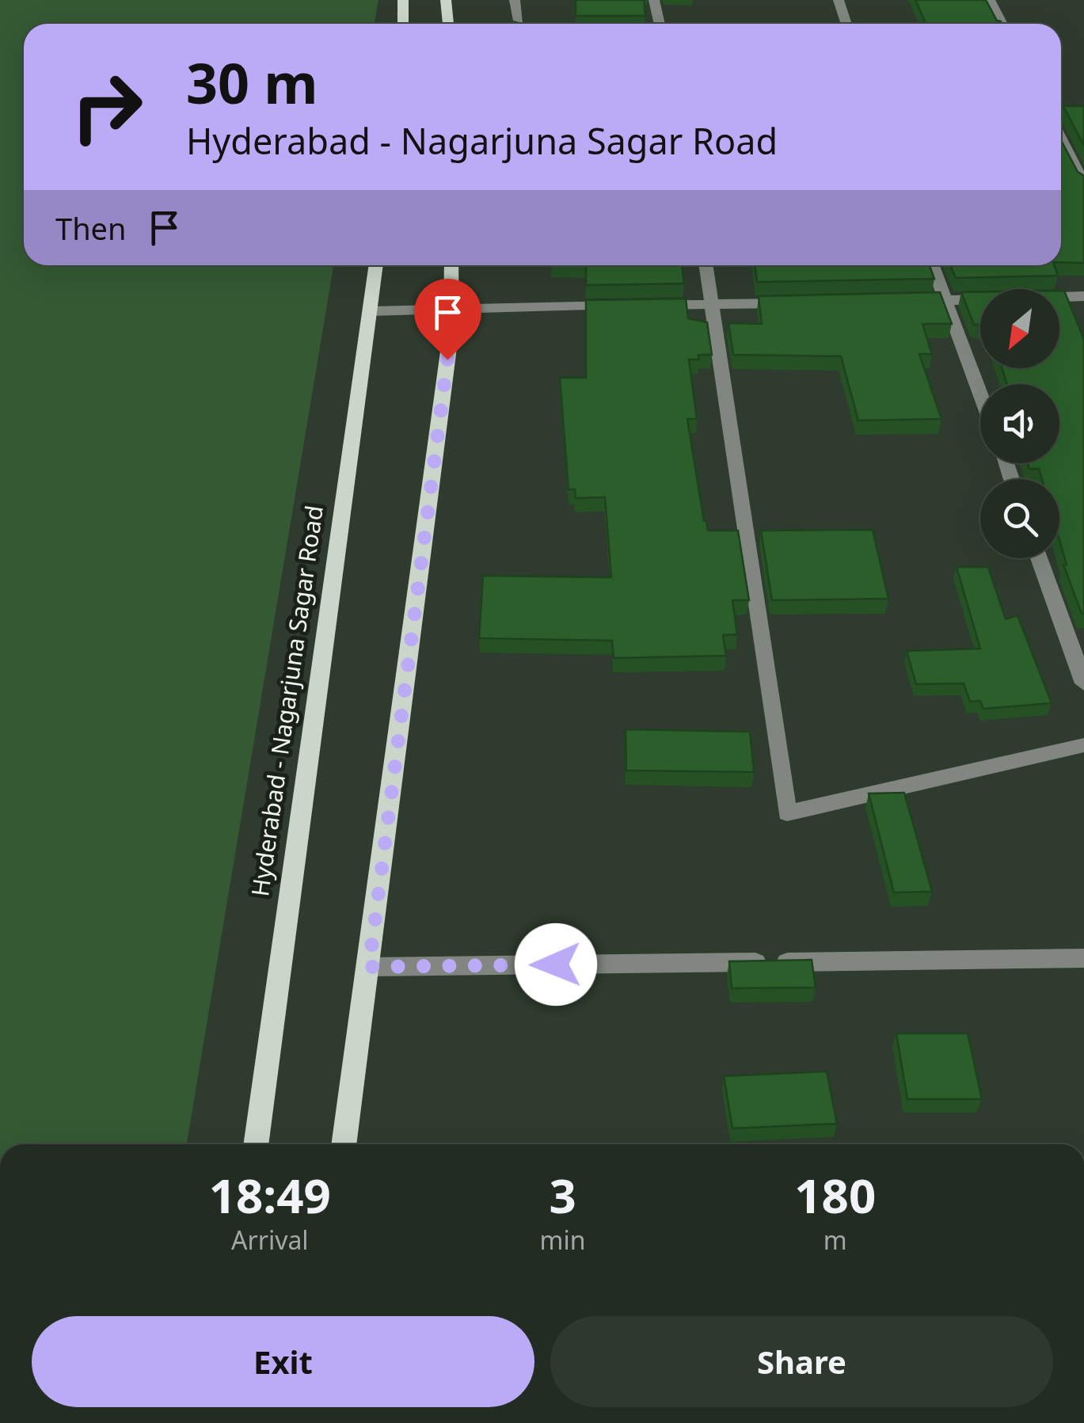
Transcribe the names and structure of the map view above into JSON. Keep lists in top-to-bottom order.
{
  "streets": {
    "main road": ["Hyderabad - Nagarjuna Sagar Road"]
  },
  "north": "bottom left",
  "page": {
    "turn": ["30 m", "Hyderabad - Nagarjuna Sagar Road"],
    "then": "Then",
    "eta": [
      "18:49",
      "Arrival",
      "3",
      "min",
      "180",
      "m"
    ],
    "buttons": ["Exit", "Share"]
  }
}
